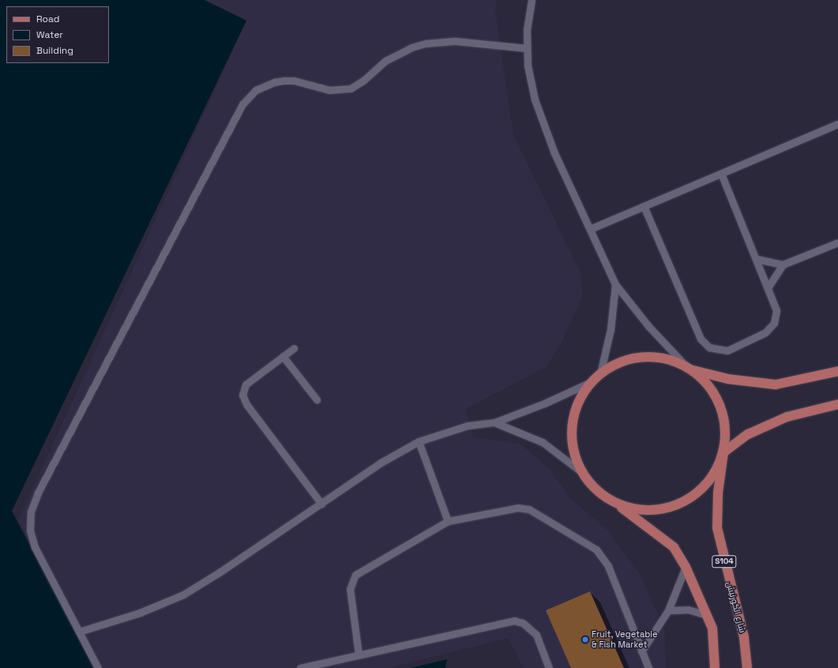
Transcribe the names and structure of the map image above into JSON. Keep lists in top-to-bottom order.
{
  "streets": {
    "main road": ["S104", "شارع الكورنيش"]
  },
  "places": ["Fruit, Vegetable & Fish Market"],
  "legend": ["Road", "Water", "Building"]
}
